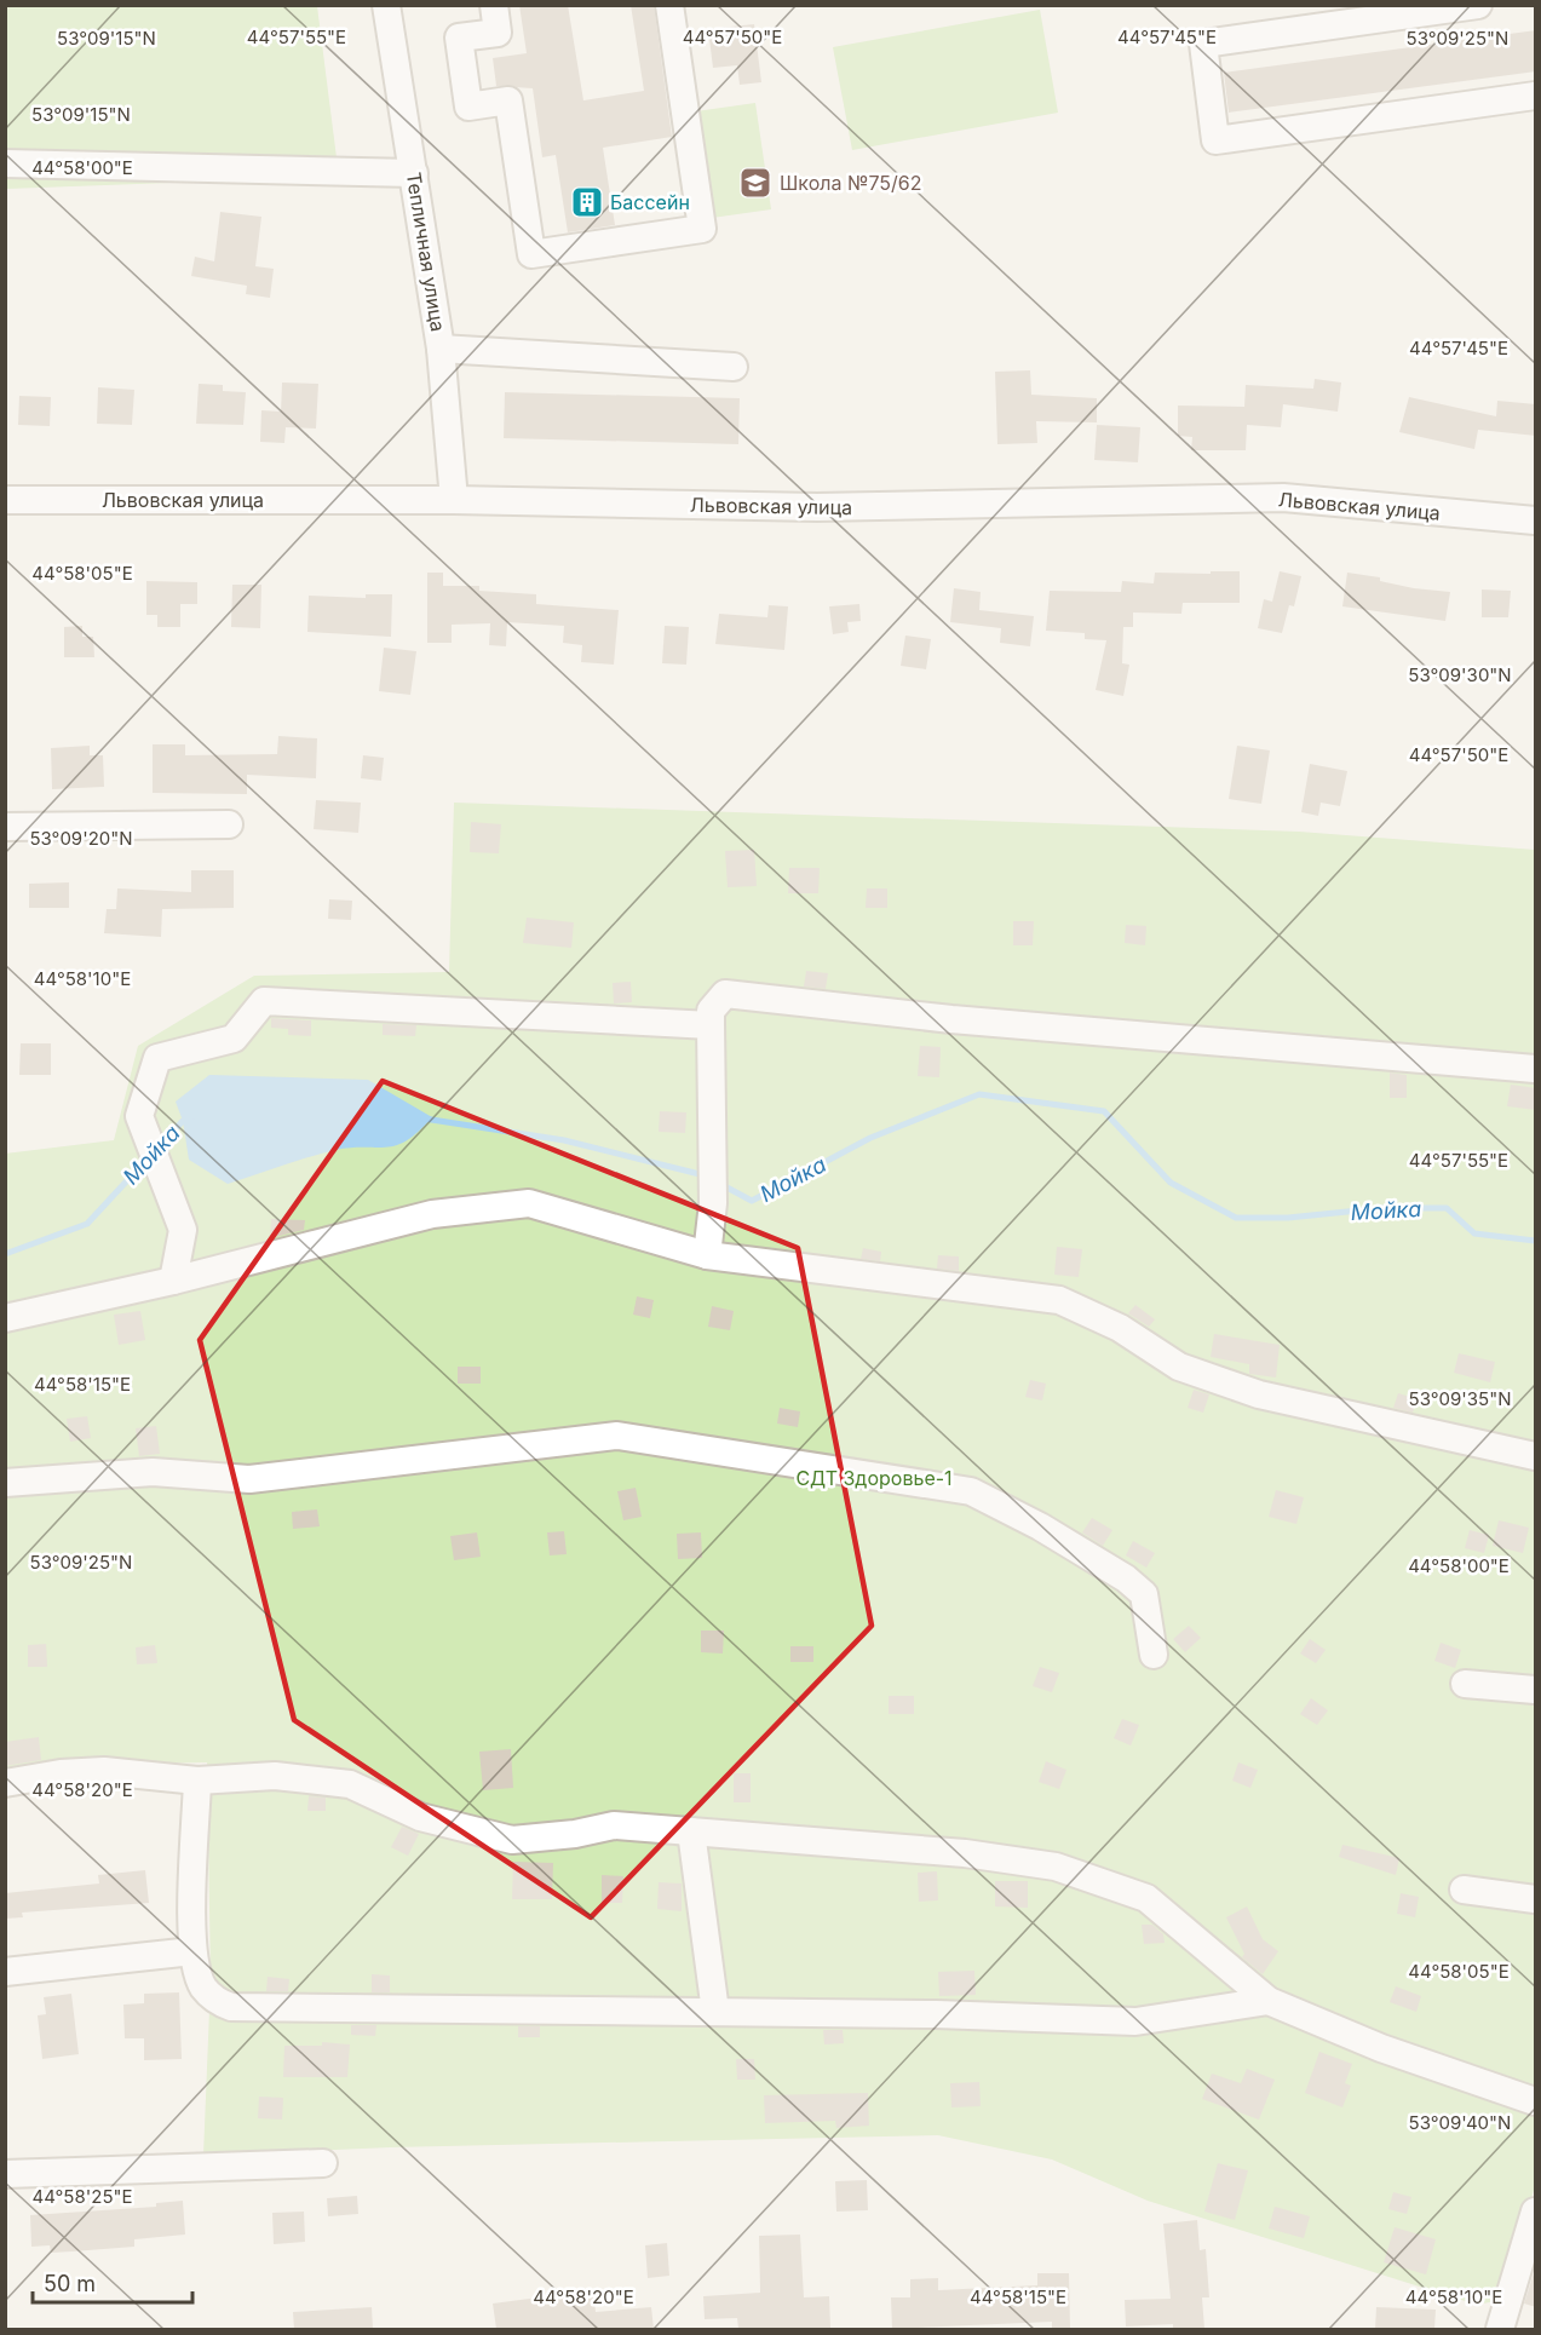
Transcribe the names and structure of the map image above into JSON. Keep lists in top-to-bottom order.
{
  "streets": {
    "street": ["Тепличная улица", "Львовская улица"]
  },
  "crossings": [
    ["Тепличная улица", "Львовская улица"]
  ],
  "water": ["Мойка"],
  "parks": ["СДТ Здоровье-1"],
  "places": {
    "school or university": ["Школа №75/62"],
    "building": ["Бассейн"]
  },
  "scale_bar": "50 m",
  "coordinates": [
    "44°57'55\"E",
    "44°57'45\"E",
    "44°57'50\"E",
    "53°09'15\"N",
    "53°09'25\"N",
    "44°58'00\"E",
    "44°58'05\"E",
    "53°09'30\"N",
    "53°09'20\"N",
    "44°58'10\"E",
    "44°58'15\"E",
    "53°09'35\"N",
    "44°58'20\"E",
    "53°09'40\"N",
    "44°58'25\"E"
  ]
}
